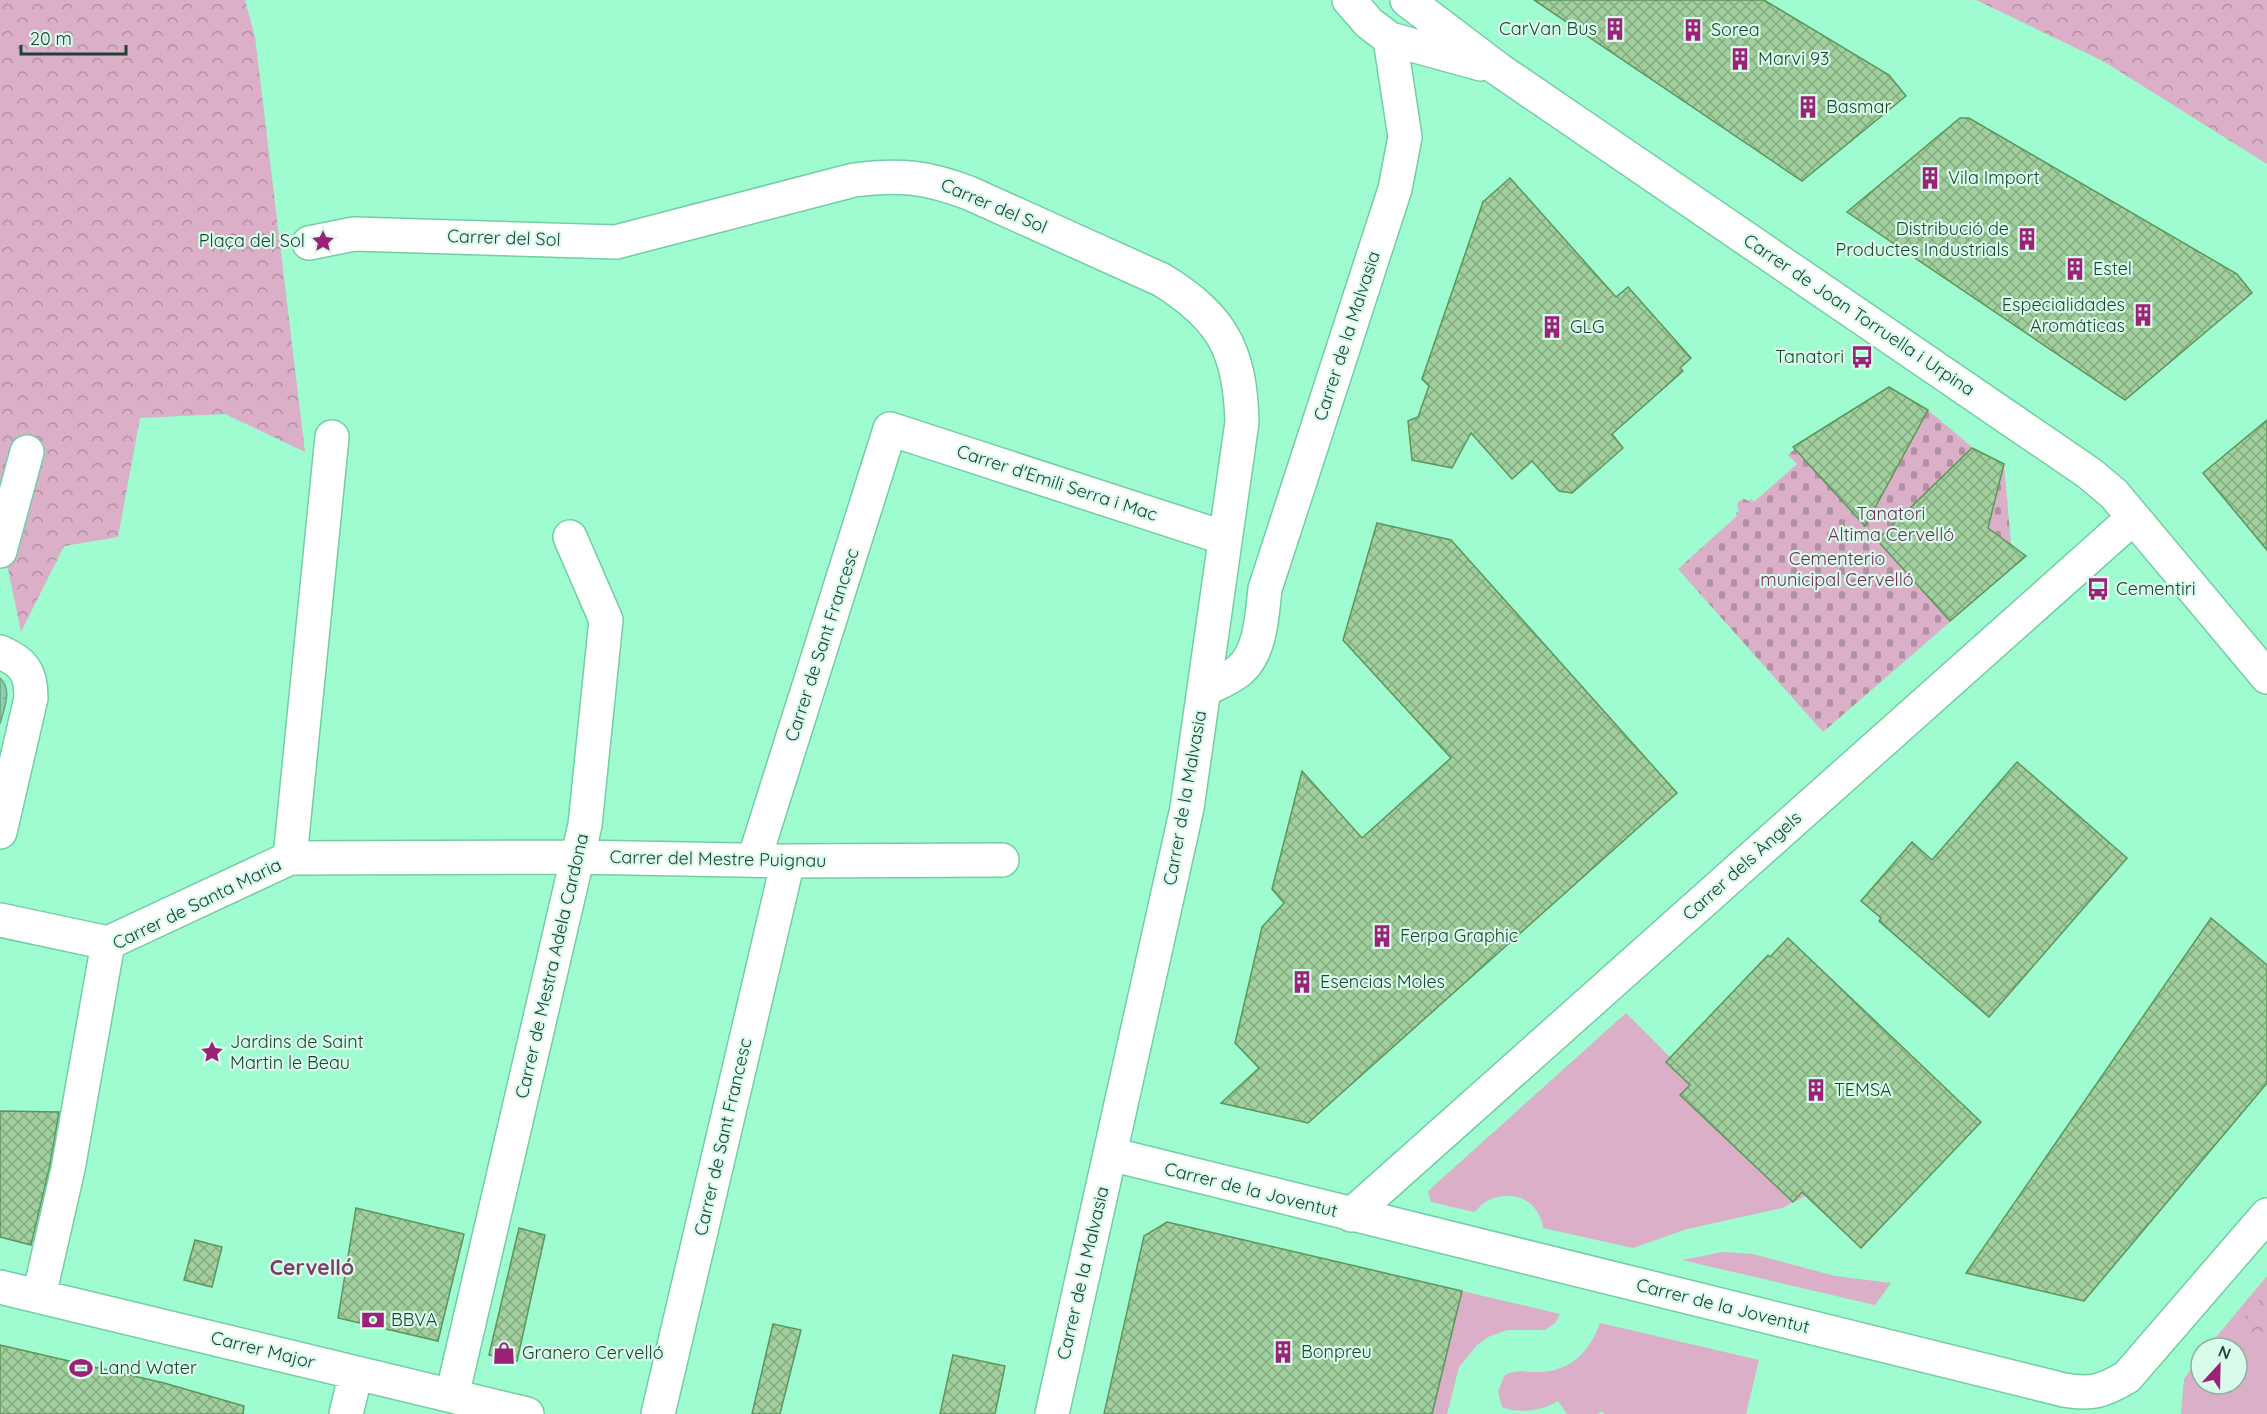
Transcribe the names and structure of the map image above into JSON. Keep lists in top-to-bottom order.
{
  "streets": {
    "street": [
      "Carrer del Sol",
      "Carrer de Joan Torruella i Urpina",
      "Carrer de la Malvasia",
      "Carrer d'Emili Serra i Mac",
      "Carrer de Sant Francesc",
      "Carrer del Mestre Puignau",
      "Carrer dels Àngels",
      "Carrer de Santa Maria",
      "Carrer de Mestra Adela Cardona",
      "Carrer de la Joventut",
      "Carrer Major"
    ]
  },
  "crossings": [
    ["Carrer del Sol", "Carrer de la Malvasia"],
    ["Carrer del Sol", "Carrer d'Emili Serra i Mac"],
    ["Carrer de Joan Torruella i Urpina", "Carrer dels Àngels"],
    ["Carrer de la Malvasia", "Carrer de la Joventut"],
    ["Carrer d'Emili Serra i Mac", "Carrer de Sant Francesc"],
    ["Carrer de Sant Francesc", "Carrer del Mestre Puignau"],
    ["Carrer del Mestre Puignau", "Carrer de Santa Maria"],
    ["Carrer del Mestre Puignau", "Carrer de Mestra Adela Cardona"],
    ["Carrer dels Àngels", "Carrer de la Joventut"],
    ["Carrer de Santa Maria", "Carrer Major"],
    ["Carrer de Mestra Adela Cardona", "Carrer Major"]
  ],
  "districts": ["Cervelló"],
  "parks": ["Tanatori Altima Cervelló", "Cementerio municipal Cervelló"],
  "places": {
    "building": [
      "CarVan Bus",
      "Sorea",
      "Marvi 93",
      "Basmar",
      "Vila Import",
      "Distribució de Productes Industrials",
      "Estel",
      "Especialidades Aromáticas",
      "GLG",
      "Ferpa Graphic",
      "Esencias Moles",
      "TEMSA",
      "Bonpreu"
    ],
    "place": ["Plaça del Sol", "Jardins de Saint Martin le Beau"],
    "bus stop": ["Tanatori", "Cementiri"],
    "bank": ["BBVA"],
    "shop": ["Granero Cervelló"],
    "sports": ["Land Water"]
  },
  "scale_bar": "20 m",
  "north": "top"
}
